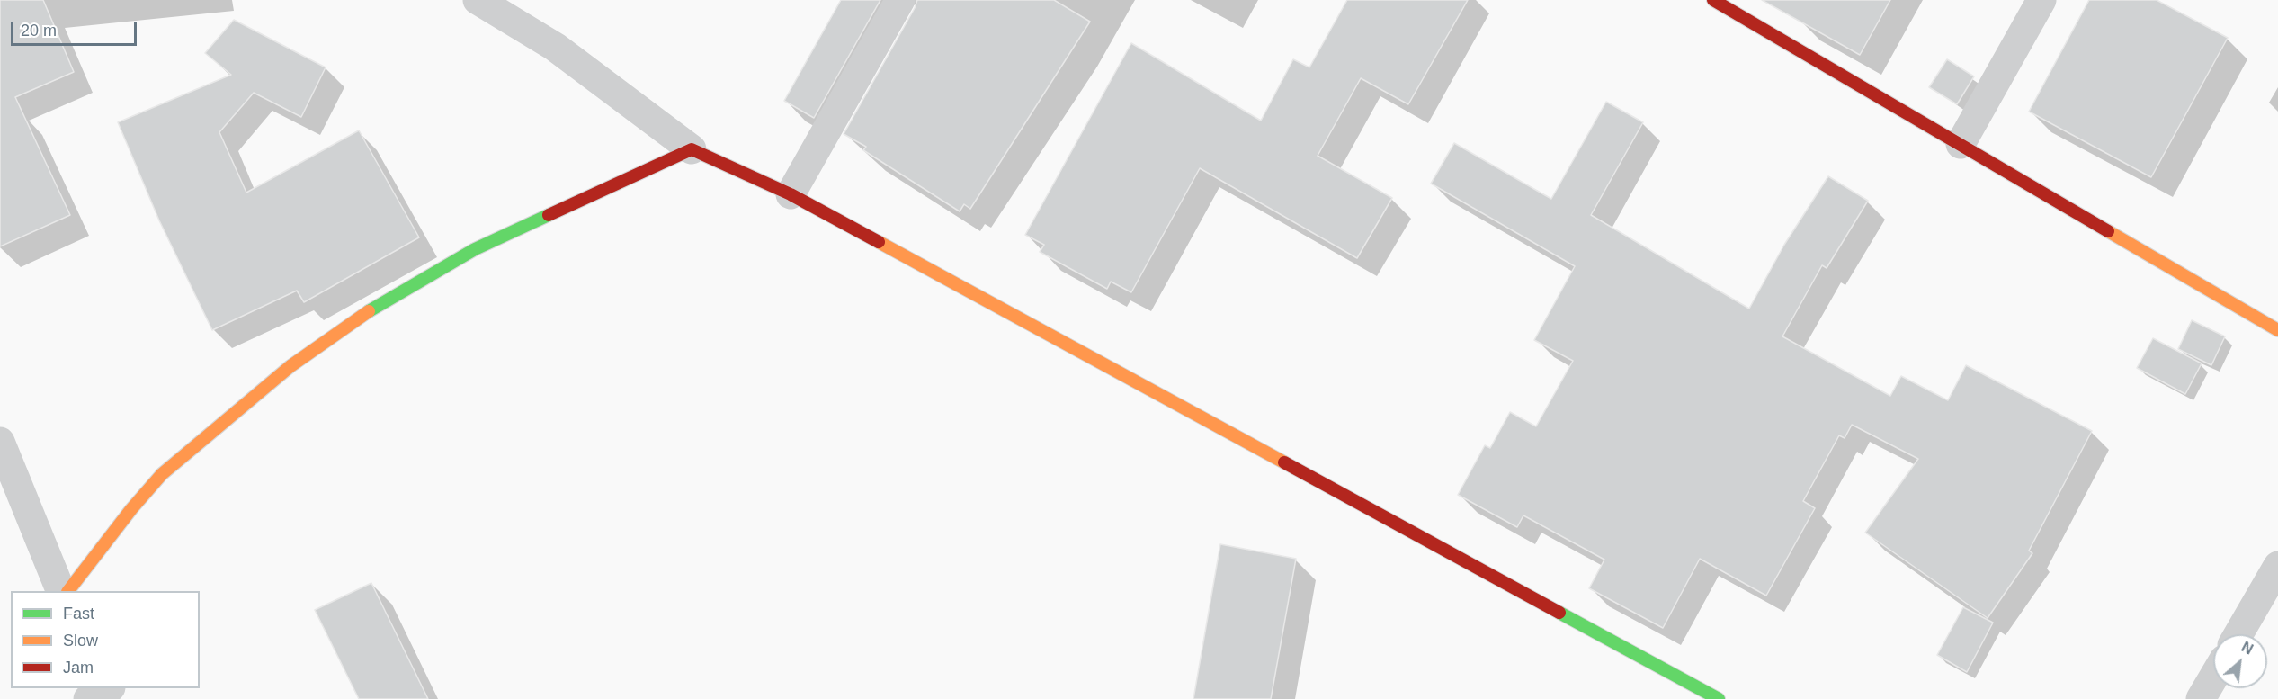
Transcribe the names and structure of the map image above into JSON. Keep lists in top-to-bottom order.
{
  "legend": ["Fast", "Slow", "Jam"],
  "scale_bar": "20 m",
  "north": "top right"
}
